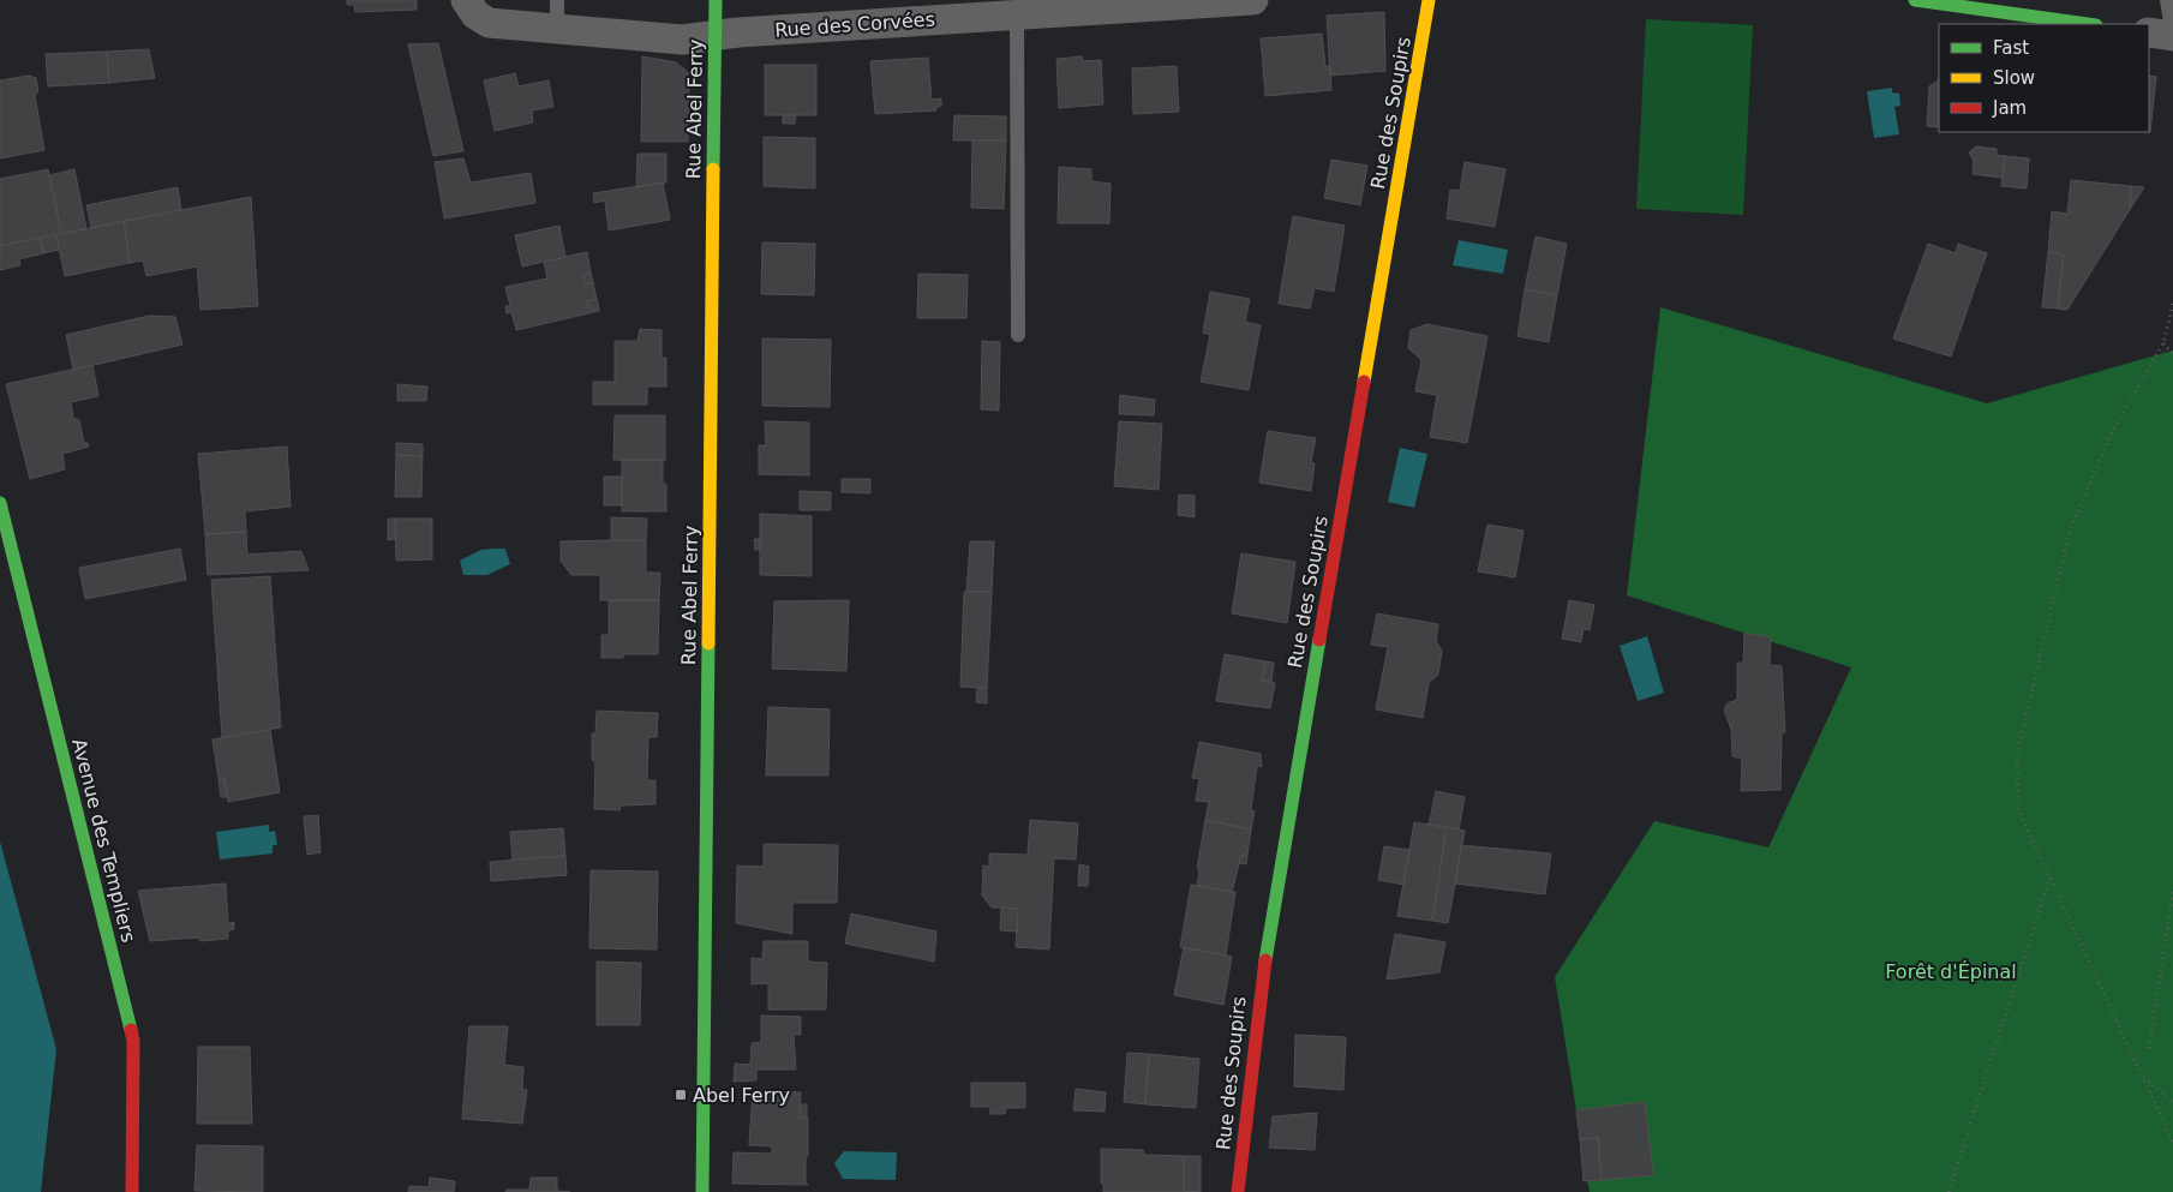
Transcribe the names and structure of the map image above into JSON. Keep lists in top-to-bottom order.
{
  "streets": {
    "street": [
      "Rue des Corvées",
      "Rue Abel Ferry",
      "Rue des Soupirs",
      "Avenue des Templiers"
    ]
  },
  "crossings": [
    ["Rue des Corvées", "Rue Abel Ferry"]
  ],
  "parks": ["Forêt d'Épinal"],
  "places": {
    "transit": ["Abel Ferry"]
  },
  "legend": ["Fast", "Slow", "Jam"]
}
